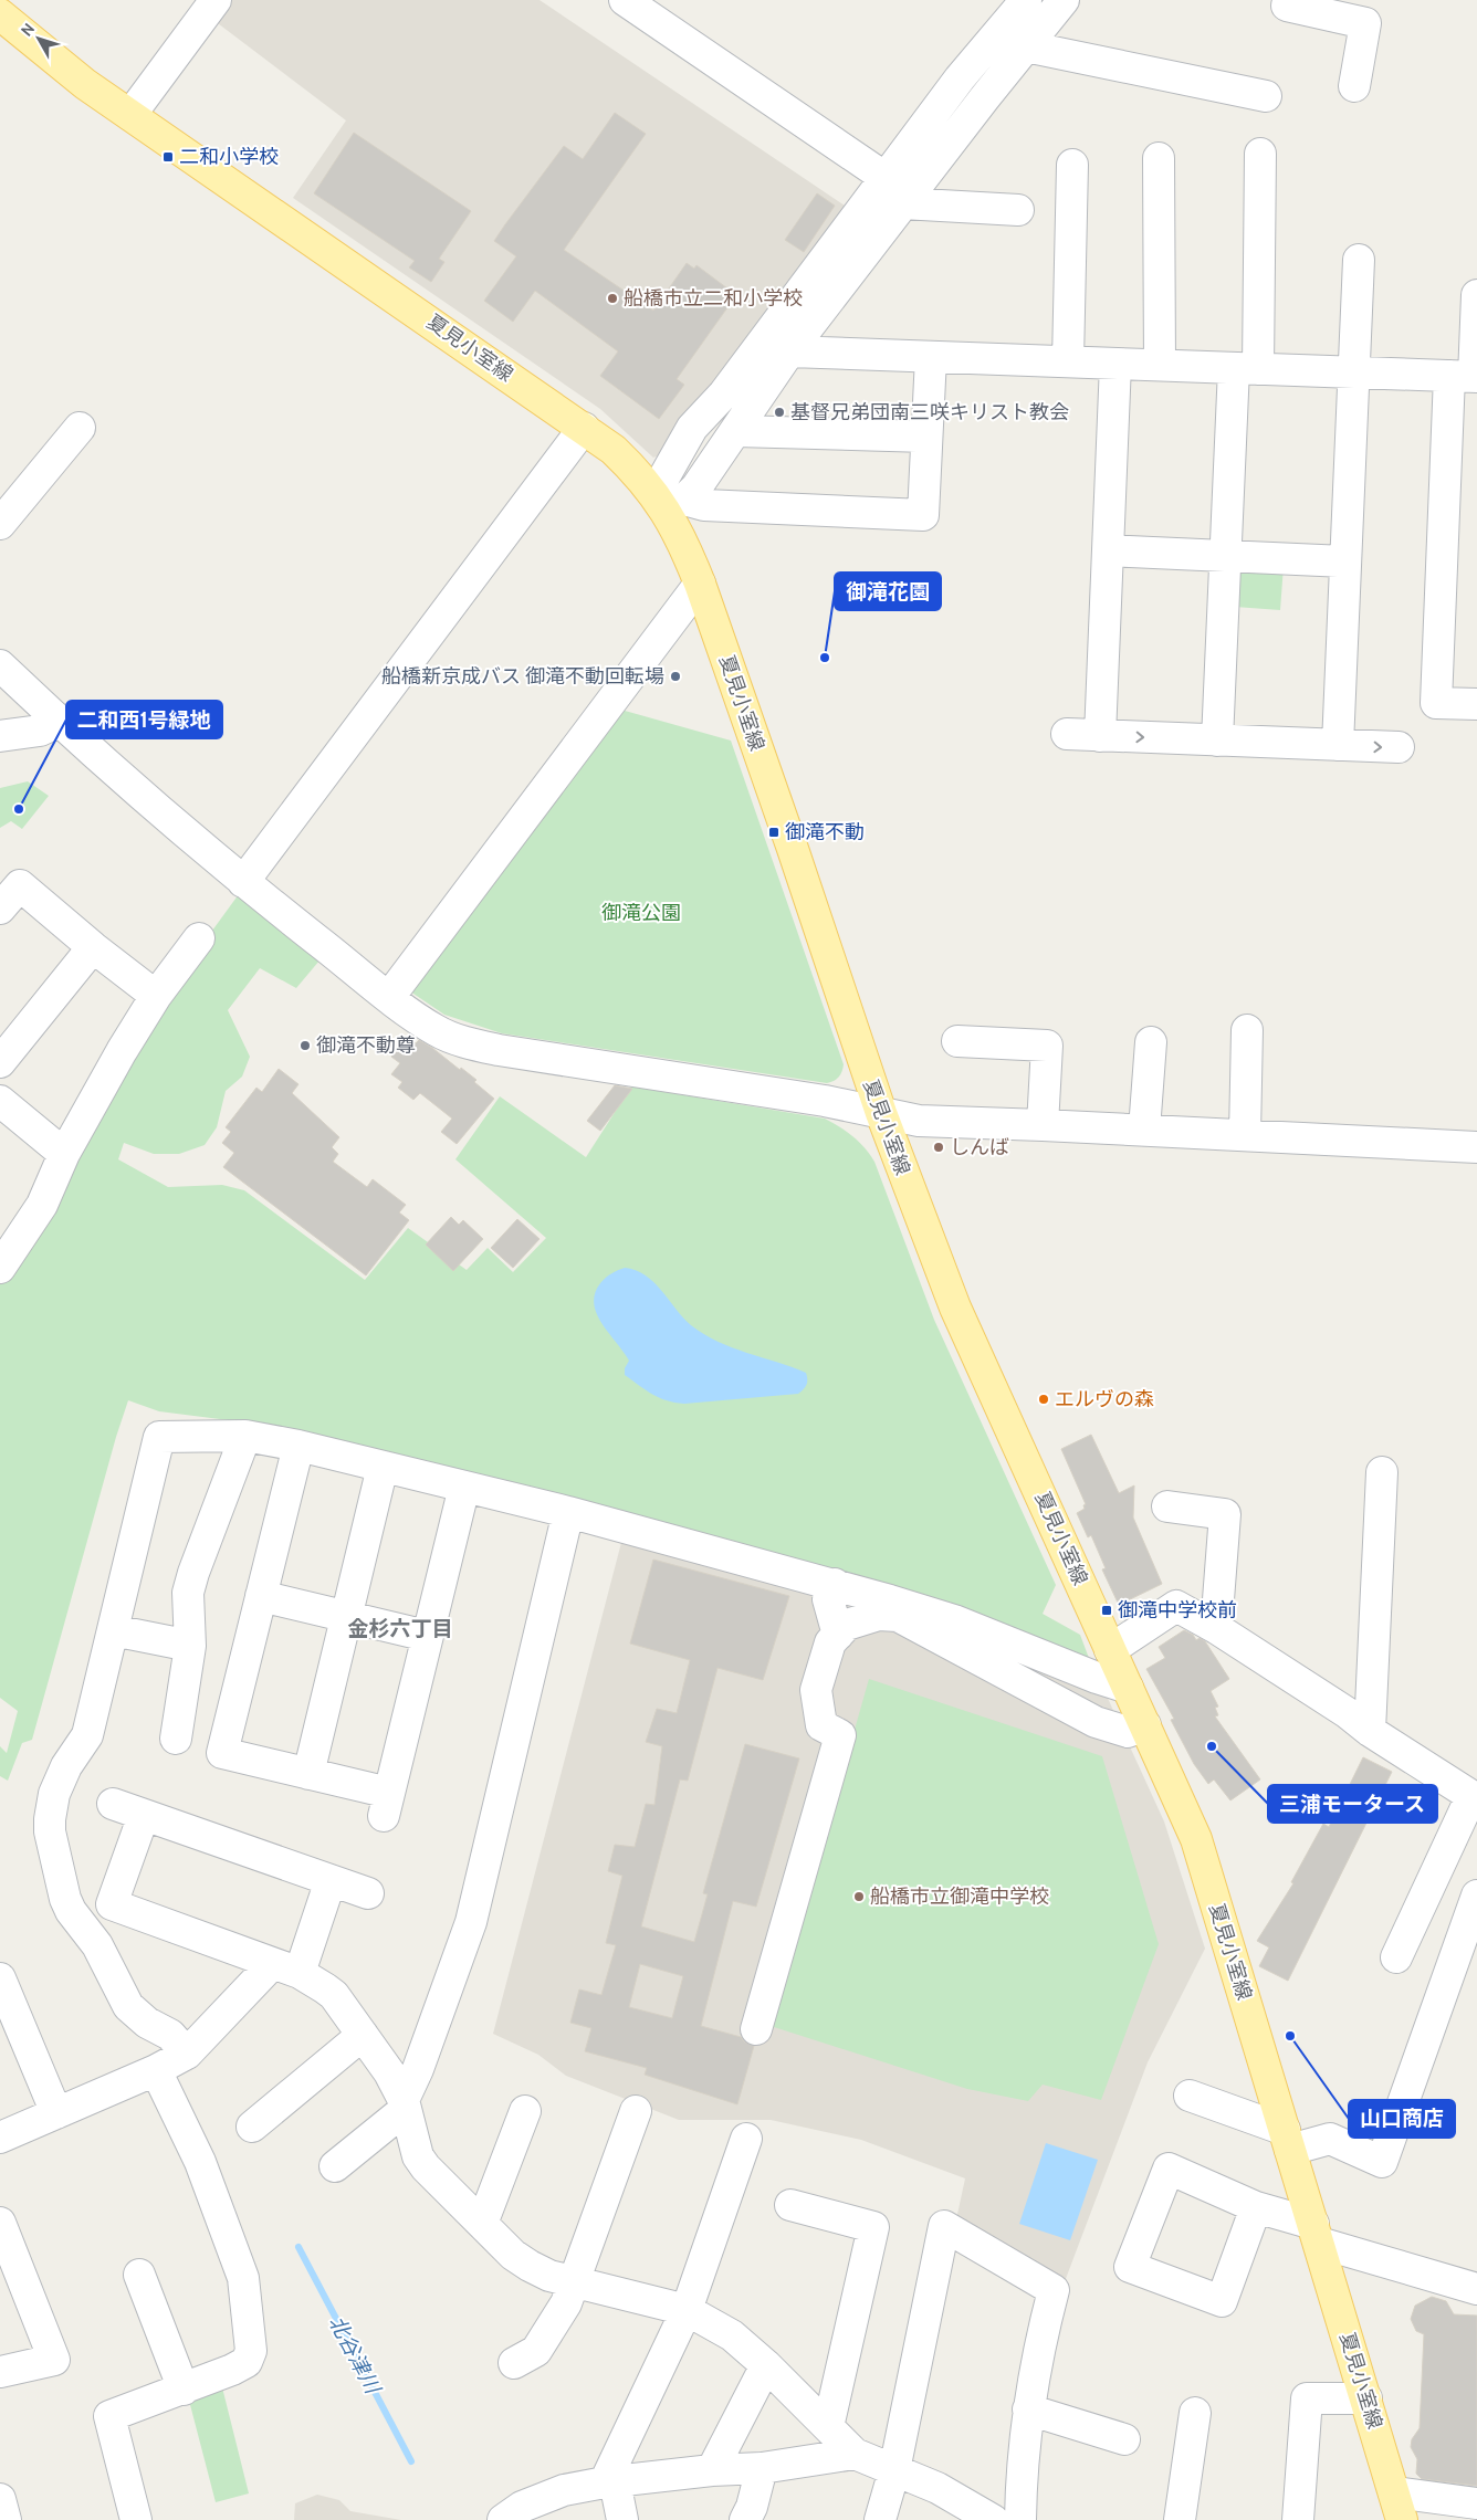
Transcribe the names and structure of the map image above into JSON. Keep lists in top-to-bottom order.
{
  "streets": {
    "main road": ["夏見小室線"]
  },
  "districts": ["金杉六丁目"],
  "water": ["北谷津川"],
  "parks": ["御滝公園"],
  "places": {
    "transit": ["二和小学校", "御滝不動", "御滝中学校前"],
    "other": [
      "船橋市立二和小学校",
      "基督兄弟団南三咲キリスト教会",
      "御滝花園",
      "船橋新京成バス 御滝不動回転場",
      "二和西1号緑地",
      "御滝不動尊",
      "しんば",
      "エルヴの森",
      "三浦モータース",
      "船橋市立御滝中学校",
      "山口商店"
    ]
  },
  "north": "top left"
}
